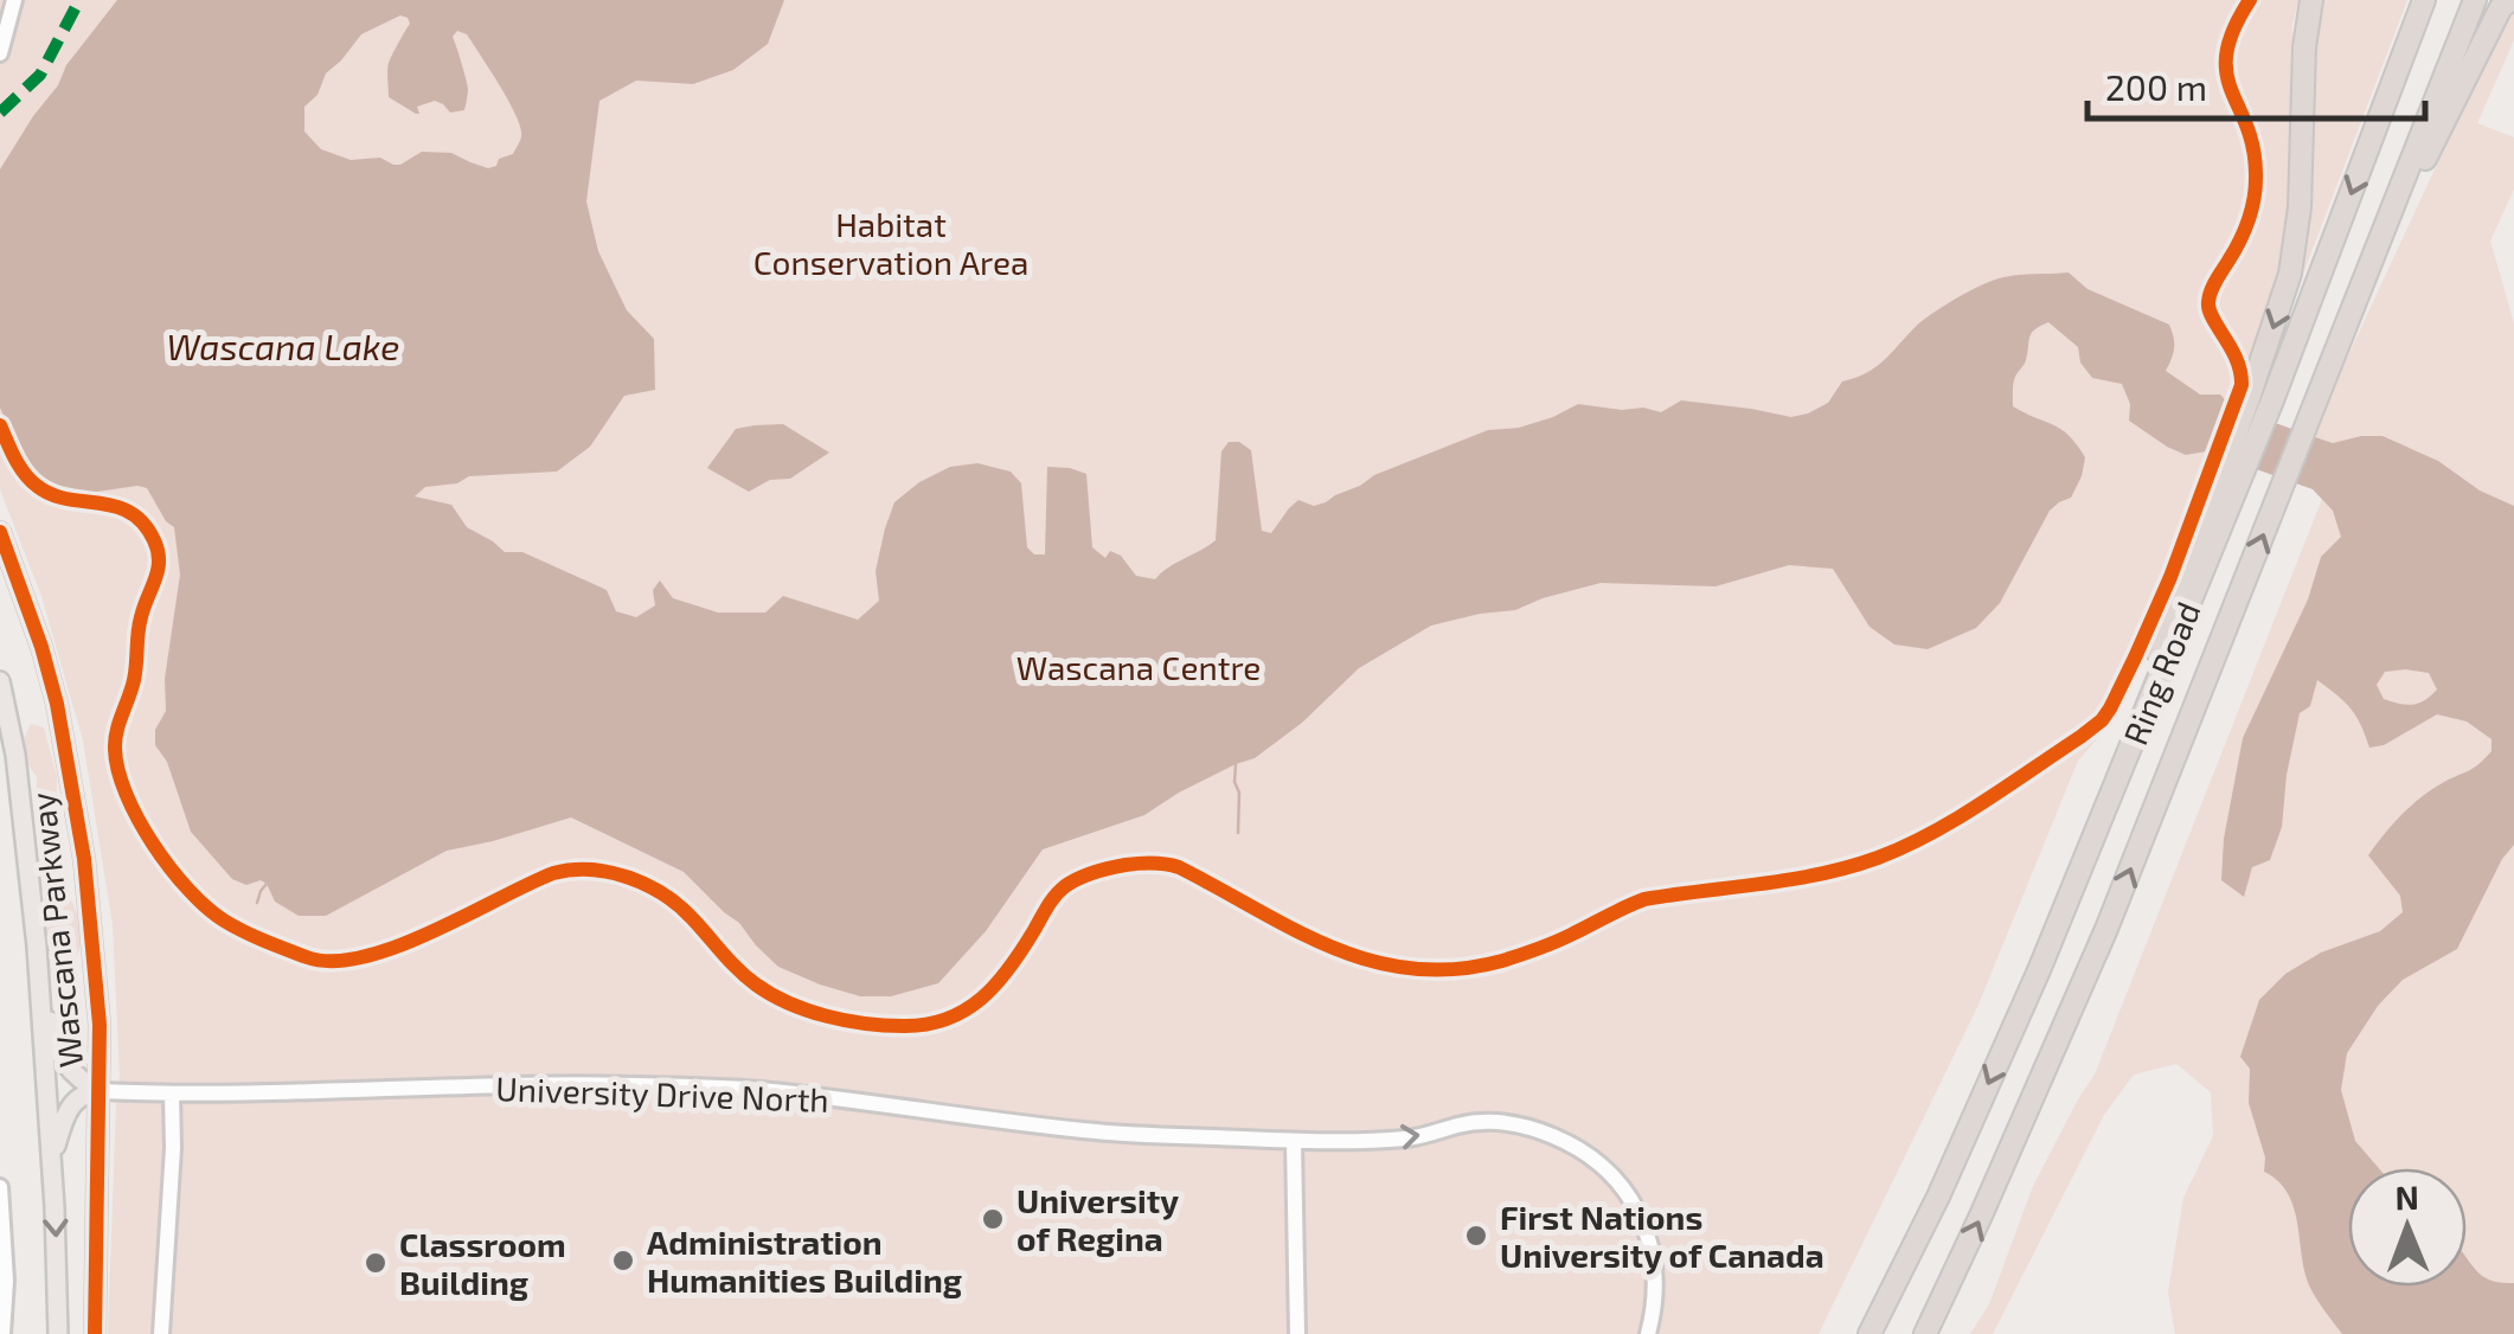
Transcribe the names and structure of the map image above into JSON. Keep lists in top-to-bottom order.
{
  "streets": {
    "highway": ["Ring Road"],
    "main road": ["Wascana Parkway"],
    "street": ["University Drive North"]
  },
  "crossings": [
    ["Wascana Parkway", "University Drive North"]
  ],
  "water": ["Wascana Lake"],
  "parks": ["Habitat Conservation Area", "Wascana Centre"],
  "places": [
    "University of Regina",
    "First Nations University of Canada",
    "Administration Humanities Building",
    "Classroom Building"
  ],
  "scale_bar": "200 m",
  "north": "top"
}
